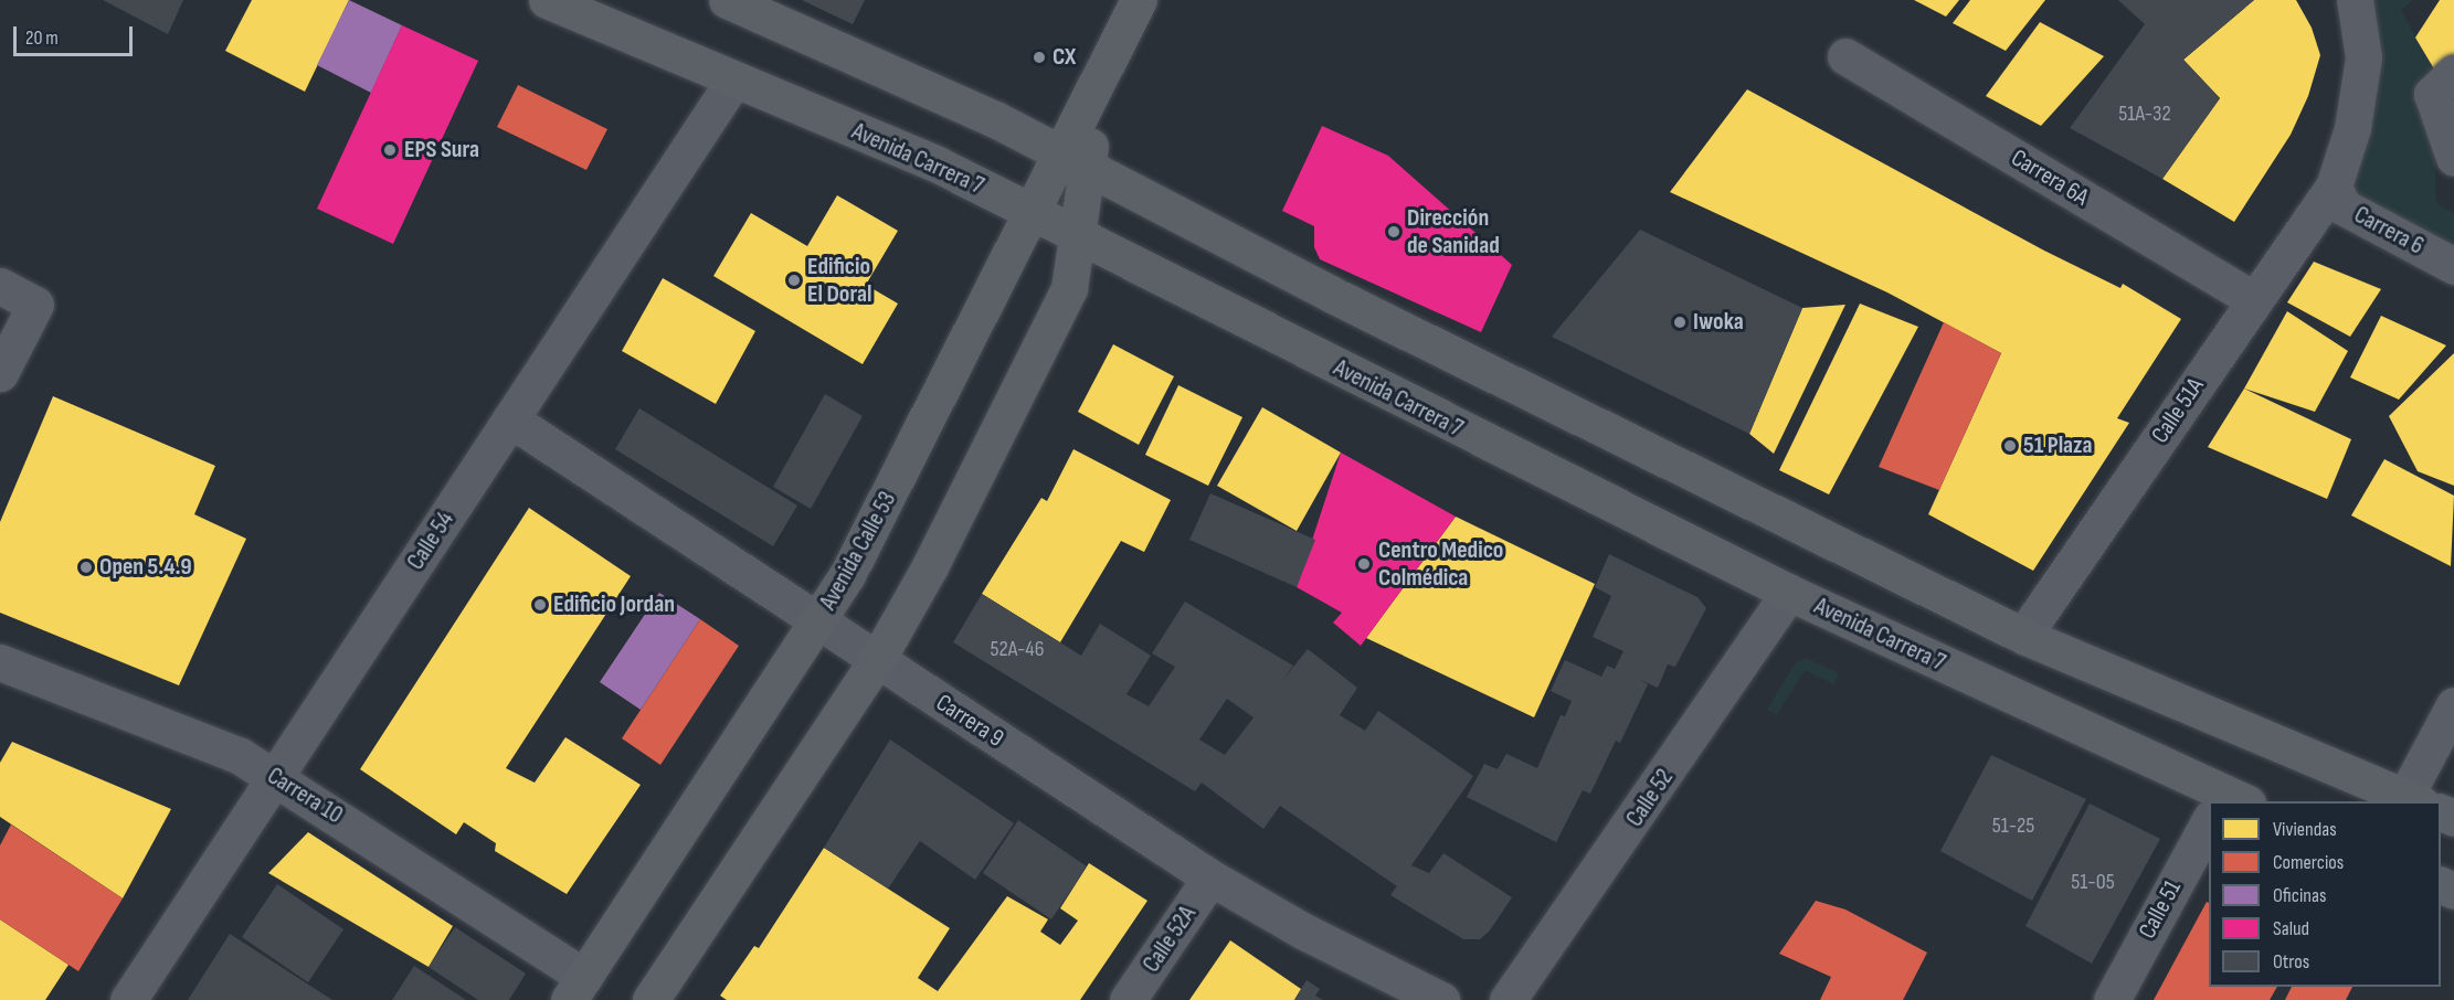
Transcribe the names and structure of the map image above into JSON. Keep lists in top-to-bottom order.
{
  "streets": {
    "main road": ["Avenida Carrera 7", "Avenida Calle 53"],
    "street": [
      "Carrera 6A",
      "Carrera 6",
      "Calle 51A",
      "Calle 54",
      "Carrera 9",
      "Carrera 10",
      "Calle 52",
      "Calle 51",
      "Calle 52A"
    ]
  },
  "crossings": [
    ["Avenida Carrera 7", "Calle 54"],
    ["Avenida Carrera 7", "Avenida Calle 53"],
    ["Avenida Carrera 7", "Calle 52"],
    ["Carrera 6A", "Calle 51A"],
    ["Carrera 6", "Calle 51A"],
    ["Calle 54", "Carrera 9"],
    ["Calle 54", "Carrera 10"],
    ["Avenida Calle 53", "Carrera 9"],
    ["Avenida Calle 53", "Carrera 10"],
    ["Carrera 9", "Calle 52A"]
  ],
  "places": [
    "CX",
    "EPS Sura",
    "Dirección de Sanidad",
    "Edificio El Doral",
    "Iwoka",
    "51 Plaza",
    "Centro Medico Colmédica",
    "Open 5.4.9",
    "Edificio Jordan"
  ],
  "house_numbers": [
    "51A-32",
    "52A-46",
    "51-25",
    "51-05"
  ],
  "legend": [
    "Viviendas",
    "Comercios",
    "Oficinas",
    "Salud",
    "Otros"
  ],
  "scale_bar": "20 m"
}
